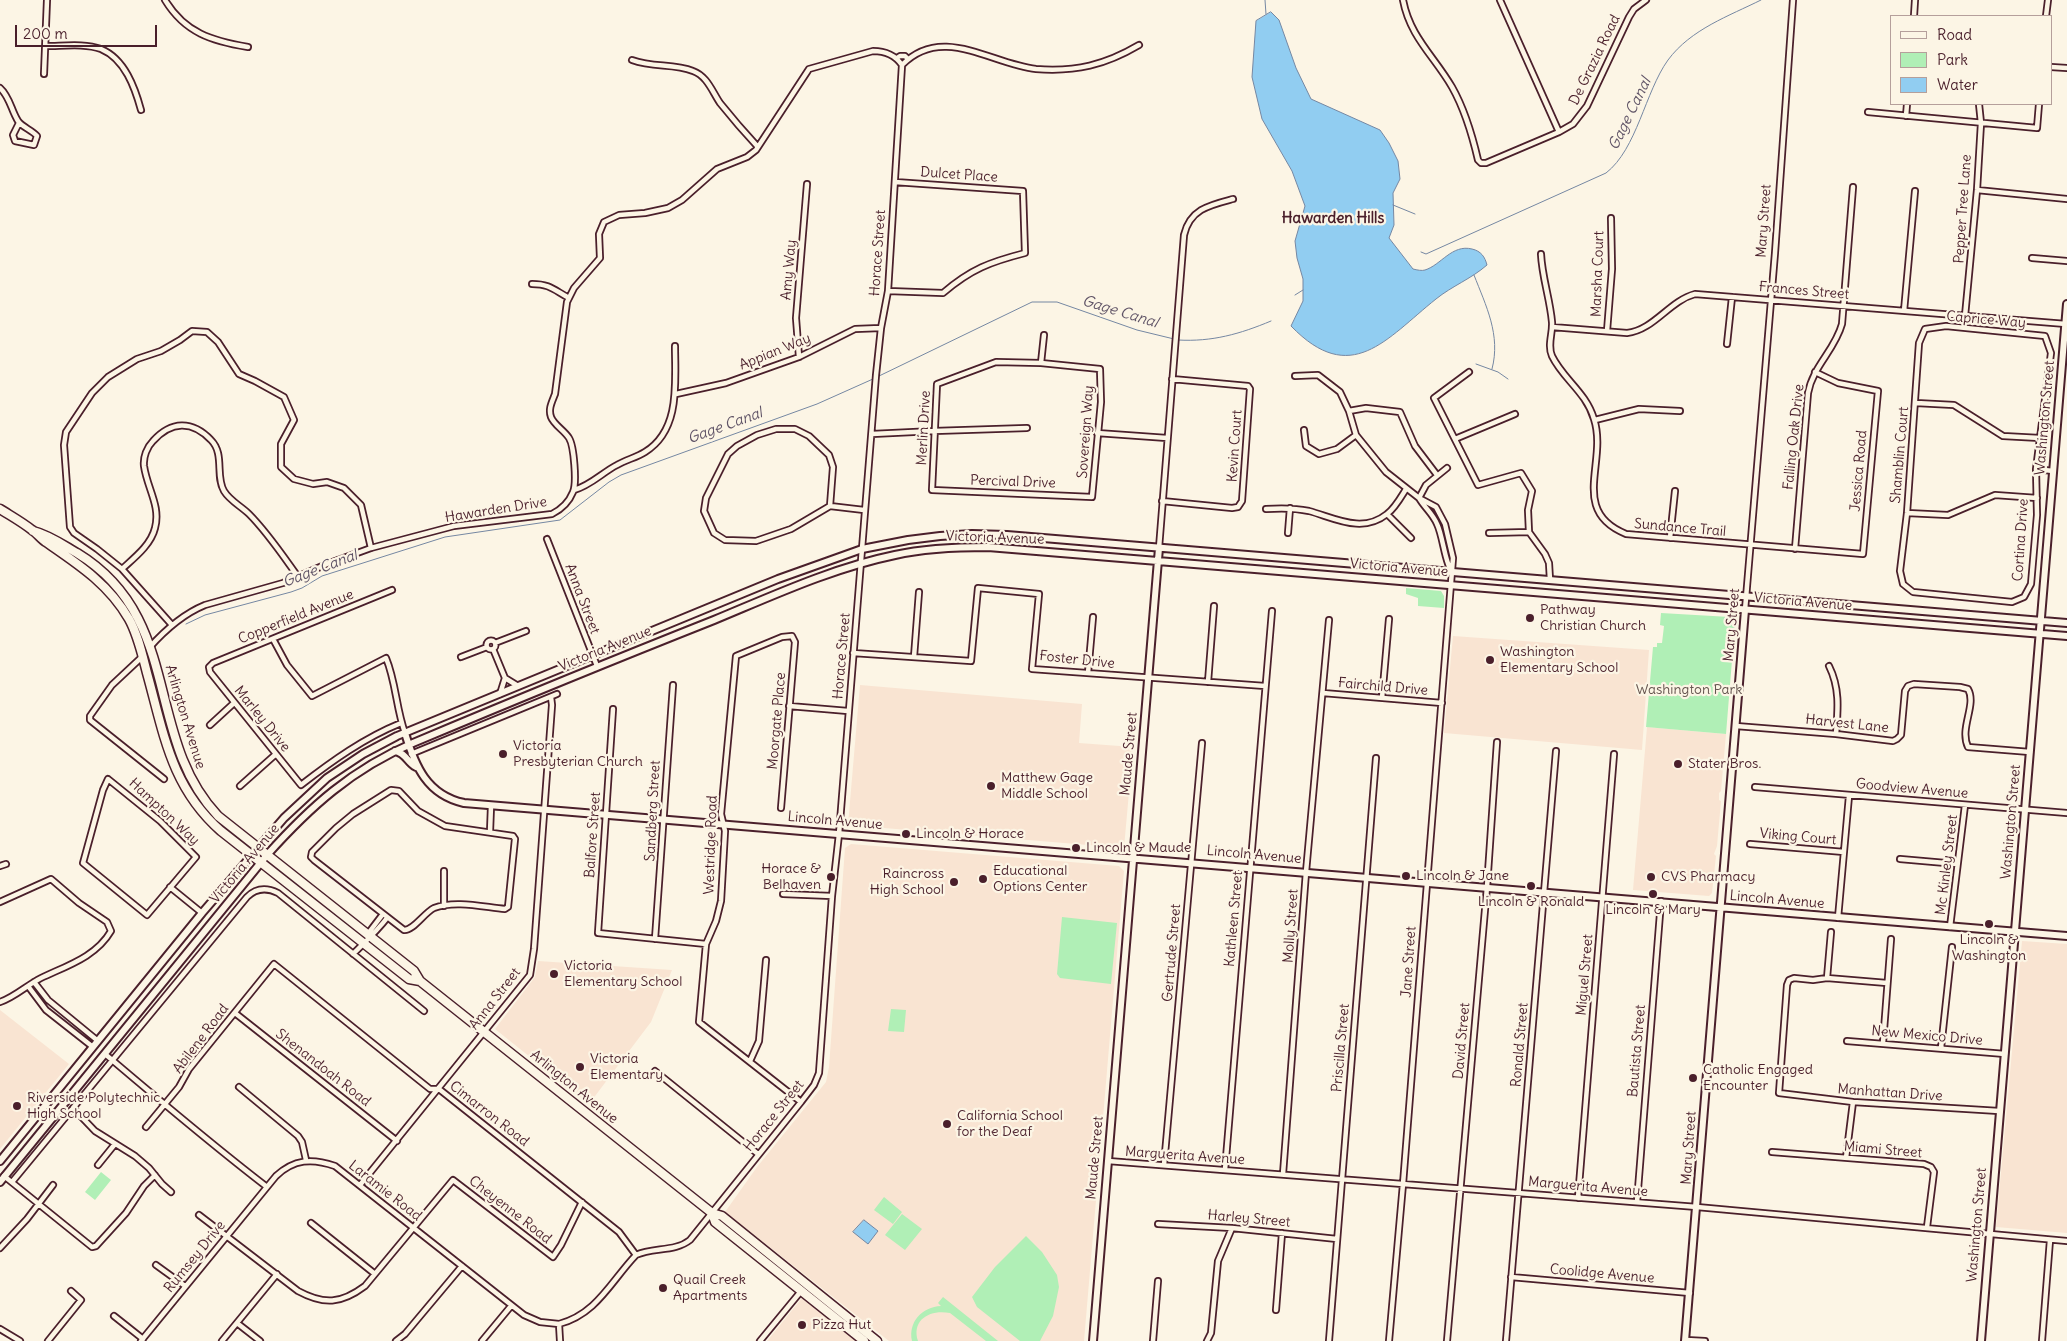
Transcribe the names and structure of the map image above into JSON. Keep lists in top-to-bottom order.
{
  "streets": {
    "main road": [
      "Mary Street",
      "Washington Street",
      "Victoria Avenue",
      "Arlington Avenue",
      "Maude Street",
      "Lincoln Avenue"
    ],
    "street": [
      "De Grazia Road",
      "Dulcet Place",
      "Pepper Tree Lane",
      "Horace Street",
      "Amy Way",
      "Marsha Court",
      "Frances Street",
      "Caprice Way",
      "Appian Way",
      "Merlin Drive",
      "Sovereign Way",
      "Falling Oak Drive",
      "Kevin Court",
      "Shamblin Court",
      "Jessica Road",
      "Percival Drive",
      "Hawarden Drive",
      "Sundance Trail",
      "Cortina Drive",
      "Anna Street",
      "Copperfield Avenue",
      "Foster Drive",
      "Fairchild Drive",
      "Marley Drive",
      "Moorgate Place",
      "Harvest Lane",
      "Goodview Avenue",
      "Sandberg Street",
      "Hampton Way",
      "Balfore Street",
      "Viking Court",
      "Westridge Road",
      "Mc Kinley Street",
      "Kathleen Street",
      "Molly Street",
      "Gertrude Street",
      "Jane Street",
      "Miguel Street",
      "New Mexico Drive",
      "Abilene Road",
      "David Street",
      "Ronald Street",
      "Priscilla Street",
      "Bautista Street",
      "Shenandoah Road",
      "Manhattan Drive",
      "Cimarron Road",
      "Miami Street",
      "Marguerita Avenue",
      "Laramie Road",
      "Cheyenne Road",
      "Harley Street",
      "Rumsey Drive",
      "Coolidge Avenue"
    ]
  },
  "crossings": [
    ["Dulcet Place", "Horace Street"],
    ["Pepper Tree Lane", "Frances Street"],
    ["Mary Street", "Frances Street"],
    ["Mary Street", "Sundance Trail"],
    ["Mary Street", "Victoria Avenue"],
    ["Mary Street", "Harvest Lane"],
    ["Mary Street", "Lincoln Avenue"],
    ["Mary Street", "Marguerita Avenue"],
    ["Mary Street", "Coolidge Avenue"],
    ["Horace Street", "Appian Way"],
    ["Horace Street", "Victoria Avenue"],
    ["Horace Street", "Foster Drive"],
    ["Horace Street", "Arlington Avenue"],
    ["Horace Street", "Lincoln Avenue"],
    ["Horace Street", "Westridge Road"],
    ["Horace Street", "Cimarron Road"],
    ["Amy Way", "Appian Way"],
    ["Marsha Court", "Frances Street"],
    ["Frances Street", "Washington Street"],
    ["Frances Street", "Falling Oak Drive"],
    ["Frances Street", "Sundance Trail"],
    ["Caprice Way", "Shamblin Court"],
    ["Caprice Way", "Cortina Drive"],
    ["Washington Street", "Victoria Avenue"],
    ["Washington Street", "Harvest Lane"],
    ["Washington Street", "Goodview Avenue"],
    ["Washington Street", "Lincoln Avenue"],
    ["Washington Street", "New Mexico Drive"],
    ["Washington Street", "Manhattan Drive"],
    ["Washington Street", "Marguerita Avenue"],
    ["Merlin Drive", "Sovereign Way"],
    ["Merlin Drive", "Percival Drive"],
    ["Sovereign Way", "Percival Drive"],
    ["Falling Oak Drive", "Jessica Road"],
    ["Falling Oak Drive", "Sundance Trail"],
    ["Kevin Court", "Maude Street"],
    ["Shamblin Court", "Cortina Drive"],
    ["Jessica Road", "Sundance Trail"],
    ["Hawarden Drive", "Arlington Avenue"],
    ["Victoria Avenue", "Anna Street"],
    ["Victoria Avenue", "Arlington Avenue"],
    ["Victoria Avenue", "Maude Street"],
    ["Victoria Avenue", "Lincoln Avenue"],
    ["Victoria Avenue", "Jane Street"],
    ["Anna Street", "Arlington Avenue"],
    ["Anna Street", "Lincoln Avenue"],
    ["Anna Street", "Shenandoah Road"],
    ["Anna Street", "Cimarron Road"],
    ["Anna Street", "Laramie Road"],
    ["Anna Street", "Cheyenne Road"],
    ["Anna Street", "Rumsey Drive"],
    ["Copperfield Avenue", "Marley Drive"],
    ["Copperfield Avenue", "Lincoln Avenue"],
    ["Foster Drive", "Maude Street"],
    ["Foster Drive", "Kathleen Street"],
    ["Fairchild Drive", "Molly Street"],
    ["Fairchild Drive", "Jane Street"],
    ["Marley Drive", "Lincoln Avenue"],
    ["Moorgate Place", "Westridge Road"],
    ["Maude Street", "Lincoln Avenue"],
    ["Maude Street", "Marguerita Avenue"],
    ["Goodview Avenue", "Mc Kinley Street"],
    ["Sandberg Street", "Lincoln Avenue"],
    ["Sandberg Street", "Balfore Street"],
    ["Lincoln Avenue", "Balfore Street"],
    ["Lincoln Avenue", "Westridge Road"],
    ["Lincoln Avenue", "Mc Kinley Street"],
    ["Lincoln Avenue", "Kathleen Street"],
    ["Lincoln Avenue", "Molly Street"],
    ["Lincoln Avenue", "Gertrude Street"],
    ["Lincoln Avenue", "Jane Street"],
    ["Lincoln Avenue", "Miguel Street"],
    ["Lincoln Avenue", "David Street"],
    ["Lincoln Avenue", "Ronald Street"],
    ["Lincoln Avenue", "Priscilla Street"],
    ["Lincoln Avenue", "Bautista Street"],
    ["Kathleen Street", "Marguerita Avenue"],
    ["Molly Street", "Marguerita Avenue"],
    ["Gertrude Street", "Marguerita Avenue"],
    ["Jane Street", "Marguerita Avenue"],
    ["Miguel Street", "Marguerita Avenue"],
    ["Abilene Road", "Shenandoah Road"],
    ["Abilene Road", "Cimarron Road"],
    ["David Street", "Marguerita Avenue"],
    ["Ronald Street", "Marguerita Avenue"],
    ["Ronald Street", "Coolidge Avenue"],
    ["Priscilla Street", "Marguerita Avenue"],
    ["Priscilla Street", "Harley Street"],
    ["Bautista Street", "Marguerita Avenue"],
    ["Cimarron Road", "Cheyenne Road"],
    ["Miami Street", "Marguerita Avenue"],
    ["Laramie Road", "Cheyenne Road"],
    ["Laramie Road", "Rumsey Drive"],
    ["Cheyenne Road", "Rumsey Drive"]
  ],
  "districts": ["Hawarden Hills"],
  "water": ["Gage Canal"],
  "parks": ["Washington Park"],
  "places": [
    "Pathway Christian Church",
    "Washington Elementary School",
    "Victoria Presbyterian Church",
    "Stater Bros.",
    "Matthew Gage Middle School",
    "Lincoln & Horace",
    "Lincoln & Maude",
    "Lincoln & Jane",
    "Horace & Belhaven",
    "CVS Pharmacy",
    "Educational Options Center",
    "Raincross High School",
    "Lincoln & Ronald",
    "Lincoln & Mary",
    "Lincoln & Washington",
    "Victoria Elementary School",
    "Victoria Elementary",
    "Catholic Engaged Encounter",
    "Riverside Polytechnic High School",
    "California School for the Deaf",
    "Quail Creek Apartments",
    "Pizza Hut"
  ],
  "legend": ["Road", "Park", "Water"],
  "scale_bar": "200 m"
}
